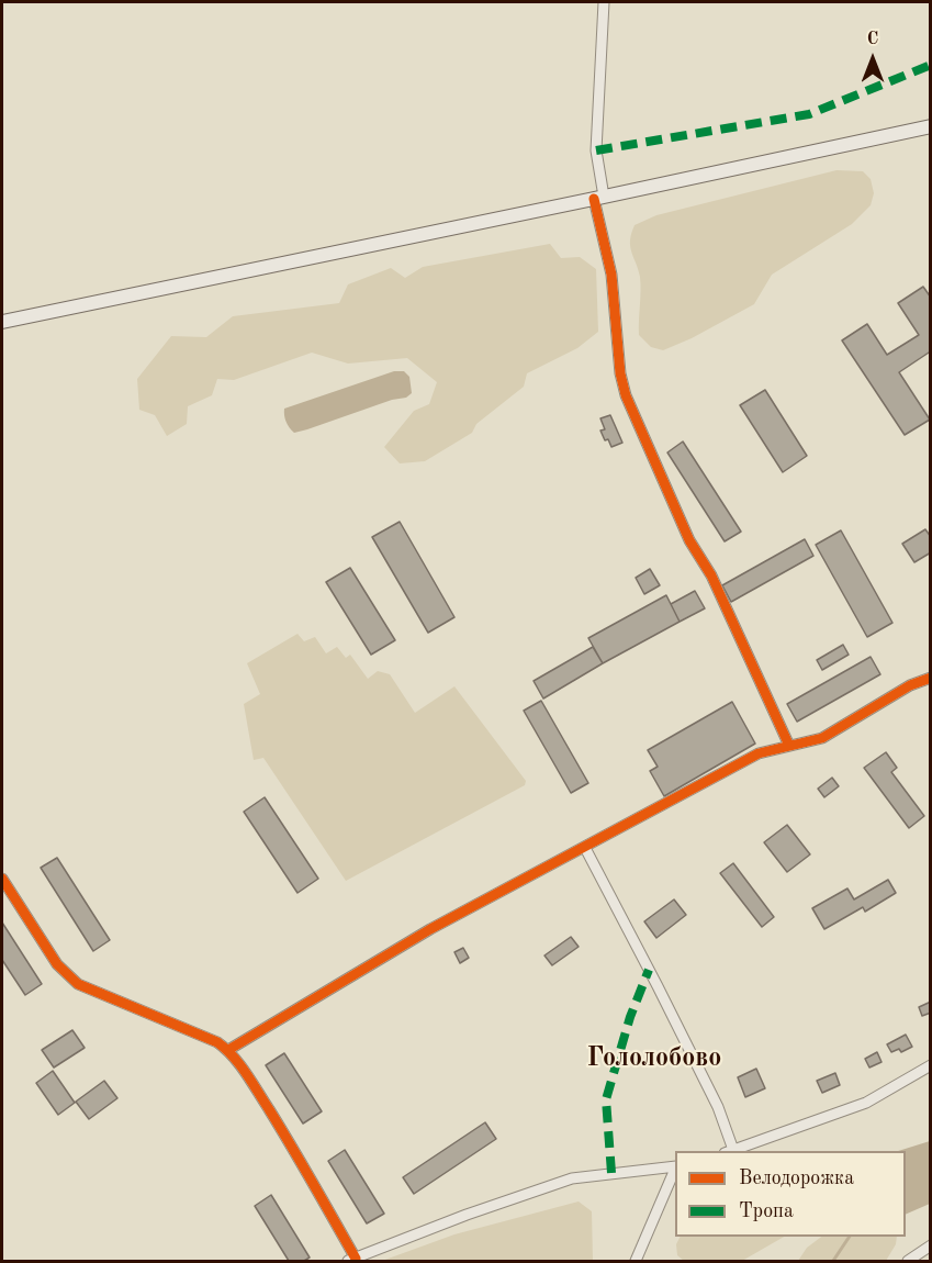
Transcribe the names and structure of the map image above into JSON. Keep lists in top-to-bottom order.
{
  "districts": ["Гололобово"],
  "legend": ["Велодорожка", "Тропа"],
  "north": "top"
}
